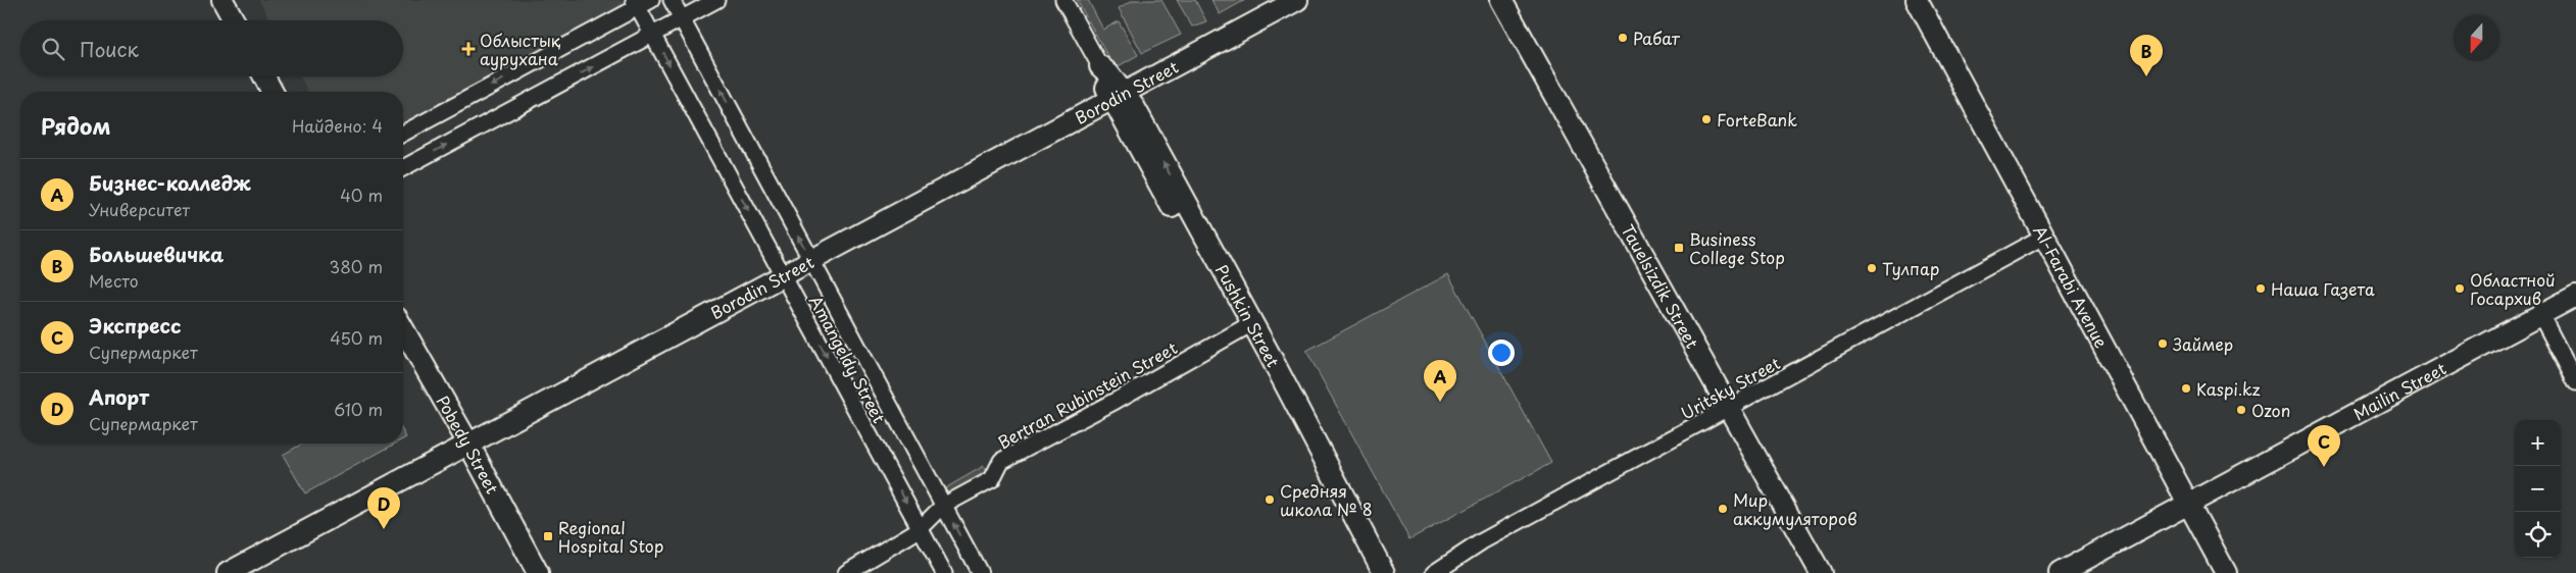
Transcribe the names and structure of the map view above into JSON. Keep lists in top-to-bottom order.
{
  "streets": {
    "street": [
      "Borodin Street",
      "Tauelsіzdіk Street",
      "Al-Farabi Avenue",
      "Pushkin Street",
      "Amangeldy Street",
      "Uritsky Street",
      "Mailin Street",
      "Bertran Rubinstein Street",
      "Pobedy Street"
    ]
  },
  "crossings": [
    ["Borodin Street", "Pushkin Street"],
    ["Borodin Street", "Amangeldy Street"],
    ["Borodin Street", "Pobedy Street"],
    ["Tauelsіzdіk Street", "Uritsky Street"],
    ["Al-Farabi Avenue", "Uritsky Street"],
    ["Al-Farabi Avenue", "Mailin Street"],
    ["Pushkin Street", "Bertran Rubinstein Street"],
    ["Amangeldy Street", "Bertran Rubinstein Street"]
  ],
  "places": {
    "other": [
      "Рабат",
      "ForteBank",
      "Тулпар",
      "Наша Газета",
      "Областной Госархив",
      "Займер",
      "Kaspi.kz",
      "Ozon",
      "Средняя школа № 8",
      "Мир аккумуляторов"
    ],
    "health": ["Облыстық аурухана"],
    "transit": ["Business College Stop", "Regional Hospital Stop"]
  },
  "north": "bottom",
  "page": {
    "search": "Поиск",
    "pins": [
      "B",
      "A",
      "C",
      "D"
    ],
    "heading": ["Рядом", "Найдено: 4"],
    "list": [
      {
        "mark": "A",
        "name": "Бизнес-колледж",
        "note": "Университет",
        "value": "40 m"
      },
      {
        "mark": "B",
        "name": "Большевичка",
        "note": "Место",
        "value": "380 m"
      },
      {
        "mark": "C",
        "name": "Экспресс",
        "note": "Супермаркет",
        "value": "450 m"
      },
      {
        "mark": "D",
        "name": "Апорт",
        "note": "Супермаркет",
        "value": "610 m"
      }
    ],
    "map_buttons": ["+", "−"]
  }
}
